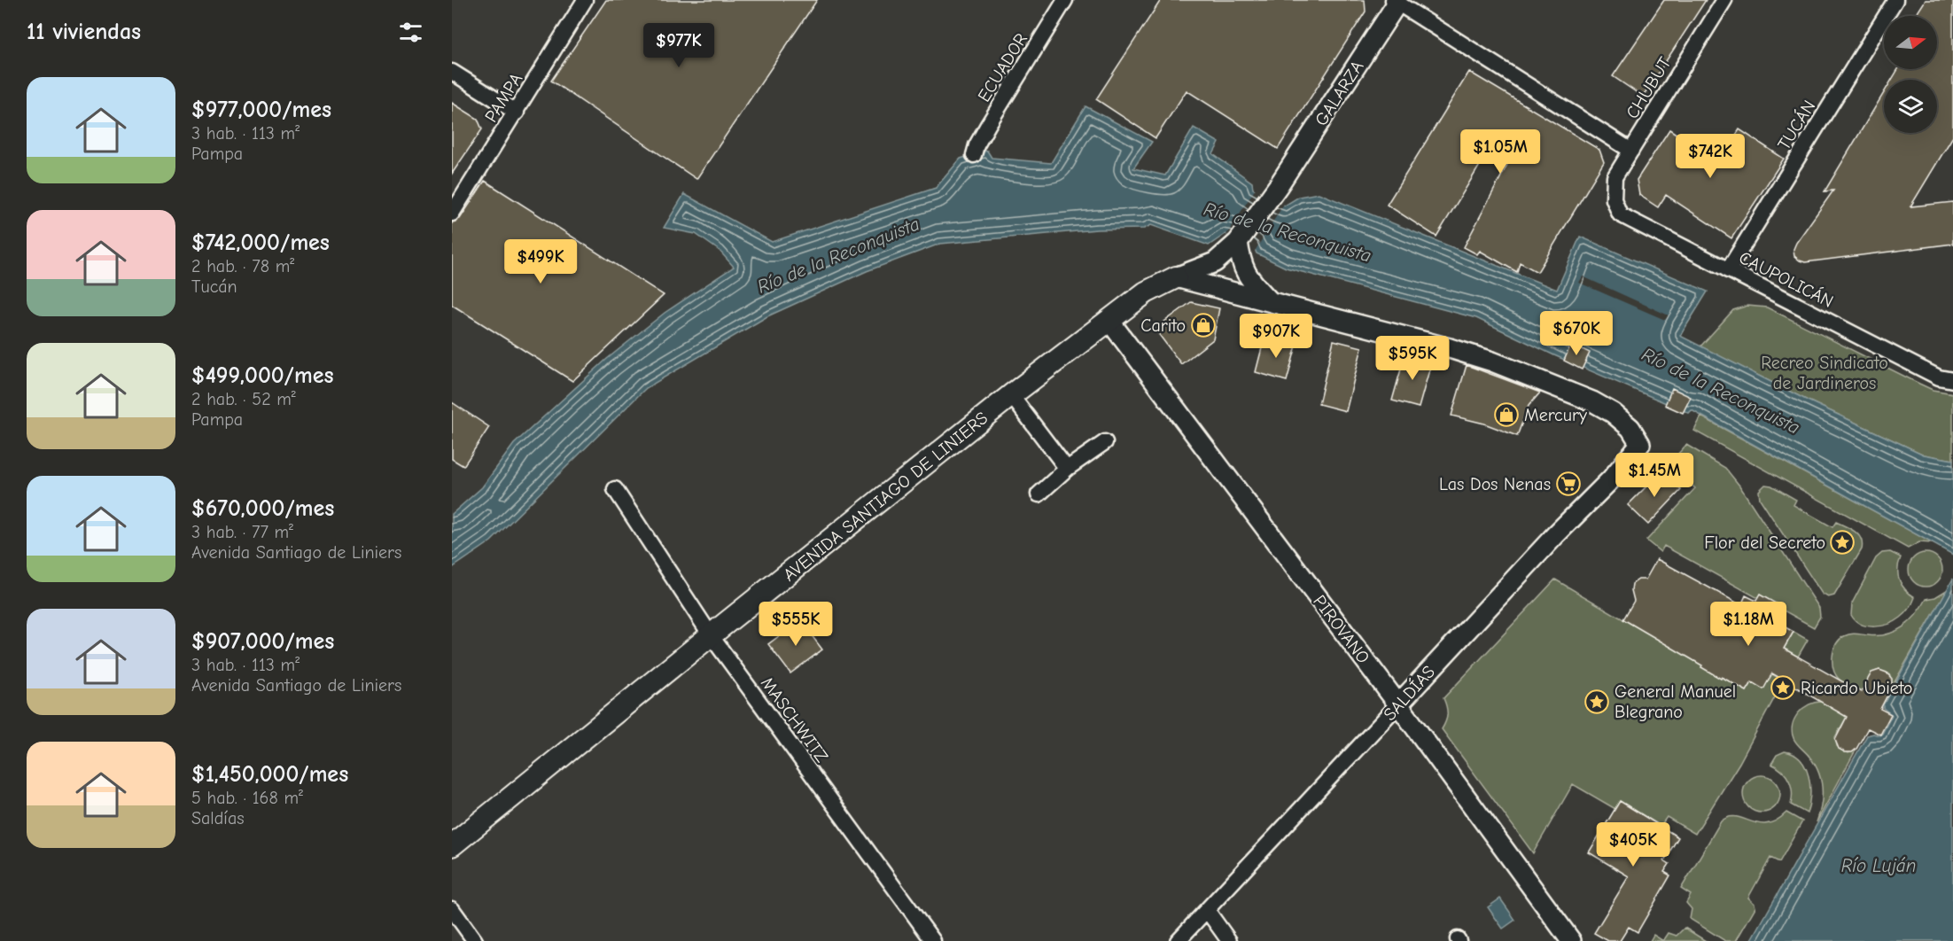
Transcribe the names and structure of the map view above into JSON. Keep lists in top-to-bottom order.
{
  "streets": {
    "main road": ["AVENIDA SANTIAGO DE LINIERS"],
    "street": [
      "ECUADOR",
      "CHUBUT",
      "GALARZA",
      "PAMPA",
      "TUCÁN",
      "CAUPOLICÁN",
      "PIROVANO",
      "SALDÍAS",
      "MASCHWITZ"
    ]
  },
  "crossings": [
    ["CHUBUT", "CAUPOLICÁN"],
    ["GALARZA", "AVENIDA SANTIAGO DE LINIERS"],
    ["TUCÁN", "CAUPOLICÁN"],
    ["AVENIDA SANTIAGO DE LINIERS", "PIROVANO"],
    ["AVENIDA SANTIAGO DE LINIERS", "MASCHWITZ"],
    ["PIROVANO", "SALDÍAS"]
  ],
  "water": ["Río de la Reconquista", "Río Luján"],
  "parks": ["Recreo Sindicato de Jardineros"],
  "places": {
    "shop": ["Carito", "Mercury"],
    "supermarket": ["Las Dos Nenas"],
    "place": ["Flor del Secreto", "Ricardo Ubieto", "General Manuel Blegrano"]
  },
  "north": "right",
  "page": {
    "heading": "11 viviendas",
    "price": [
      "$977K",
      "$1.05M",
      "$742K",
      "$499K",
      "$670K",
      "$907K",
      "$595K",
      "$1.45M",
      "$555K",
      "$1.18M",
      "$405K"
    ],
    "list": [
      {
        "name": "$977,000/mes",
        "note": "3 hab. · 113 m² · Pampa"
      },
      {
        "name": "$742,000/mes",
        "note": "2 hab. · 78 m² · Tucán"
      },
      {
        "name": "$499,000/mes",
        "note": "2 hab. · 52 m² · Pampa"
      },
      {
        "name": "$670,000/mes",
        "note": "3 hab. · 77 m² · Avenida Santiago de Liniers"
      },
      {
        "name": "$907,000/mes",
        "note": "3 hab. · 113 m² · Avenida Santiago de Liniers"
      },
      {
        "name": "$1,450,000/mes",
        "note": "5 hab. · 168 m² · Saldías"
      }
    ]
  }
}
